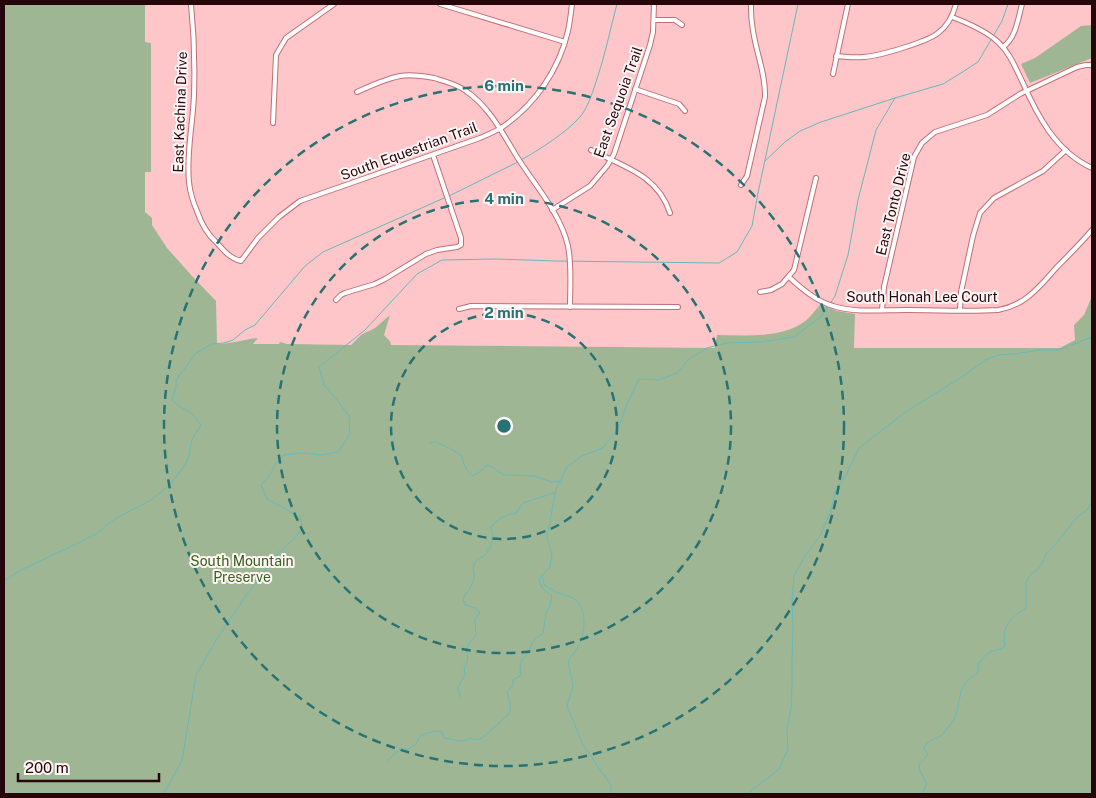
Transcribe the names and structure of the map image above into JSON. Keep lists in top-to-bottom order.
{
  "streets": {
    "street": [
      "East Sequoia Trail",
      "East Kachina Drive",
      "South Equestrian Trail",
      "East Tonto Drive",
      "South Honah Lee Court"
    ]
  },
  "crossings": [
    ["East Kachina Drive", "South Equestrian Trail"],
    ["East Tonto Drive", "South Honah Lee Court"]
  ],
  "parks": ["South Mountain Preserve"],
  "scale_bar": "200 m",
  "rings": ["6 min", "4 min", "2 min"]
}
